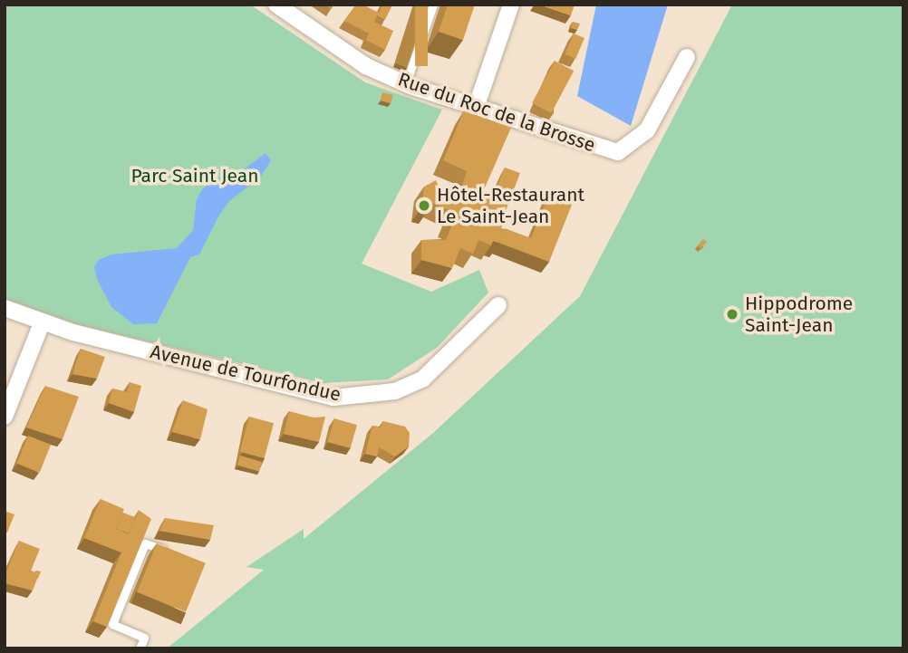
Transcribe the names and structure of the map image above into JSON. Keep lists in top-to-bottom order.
{
  "streets": {
    "street": ["Rue du Roc de la Brosse", "Avenue de Tourfondue"]
  },
  "parks": ["Parc Saint Jean"],
  "places": ["Hôtel-Restaurant Le Saint-Jean", "Hippodrome Saint-Jean"]
}
